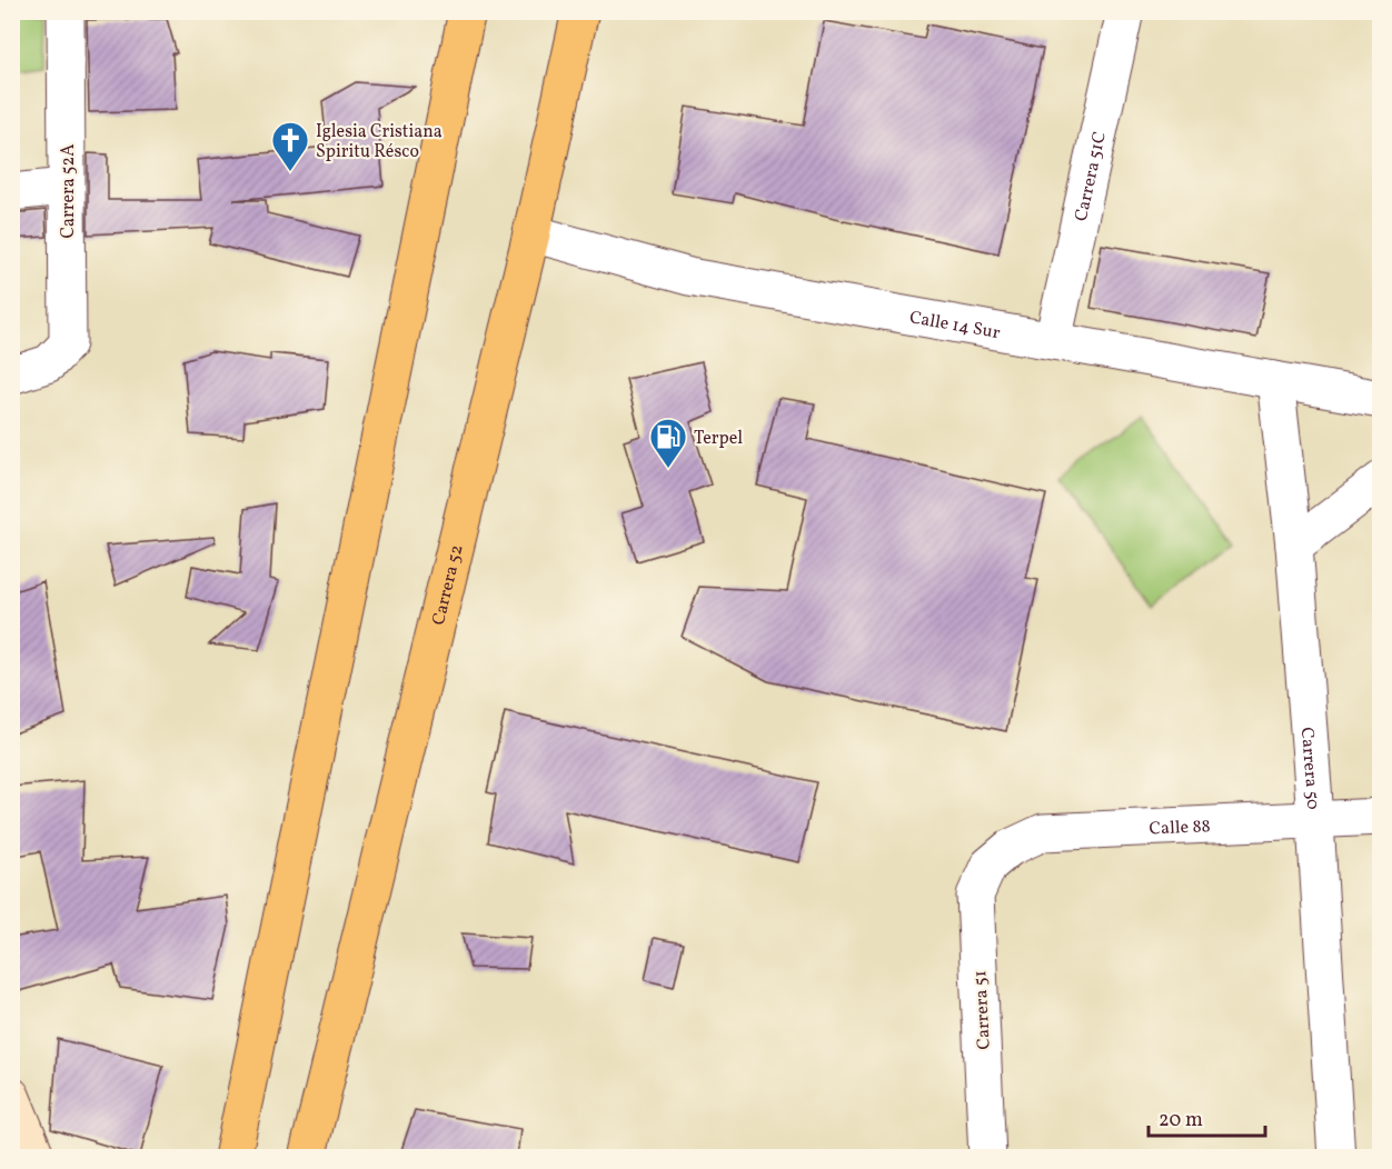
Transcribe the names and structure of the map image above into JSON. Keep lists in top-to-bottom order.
{
  "streets": {
    "main road": ["Carrera 52"],
    "street": [
      "Carrera 51C",
      "Carrera 52A",
      "Calle 14 Sur",
      "Carrera 50",
      "Calle 88",
      "Carrera 51"
    ]
  },
  "crossings": [
    ["Carrera 51C", "Calle 14 Sur"],
    ["Calle 14 Sur", "Carrera 52"],
    ["Calle 14 Sur", "Carrera 50"],
    ["Carrera 50", "Calle 88"],
    ["Calle 88", "Carrera 51"]
  ],
  "places": {
    "church": ["Iglesia Cristiana Spiritu Résco"],
    "fuel station": ["Terpel"]
  },
  "scale_bar": "20 m"
}
